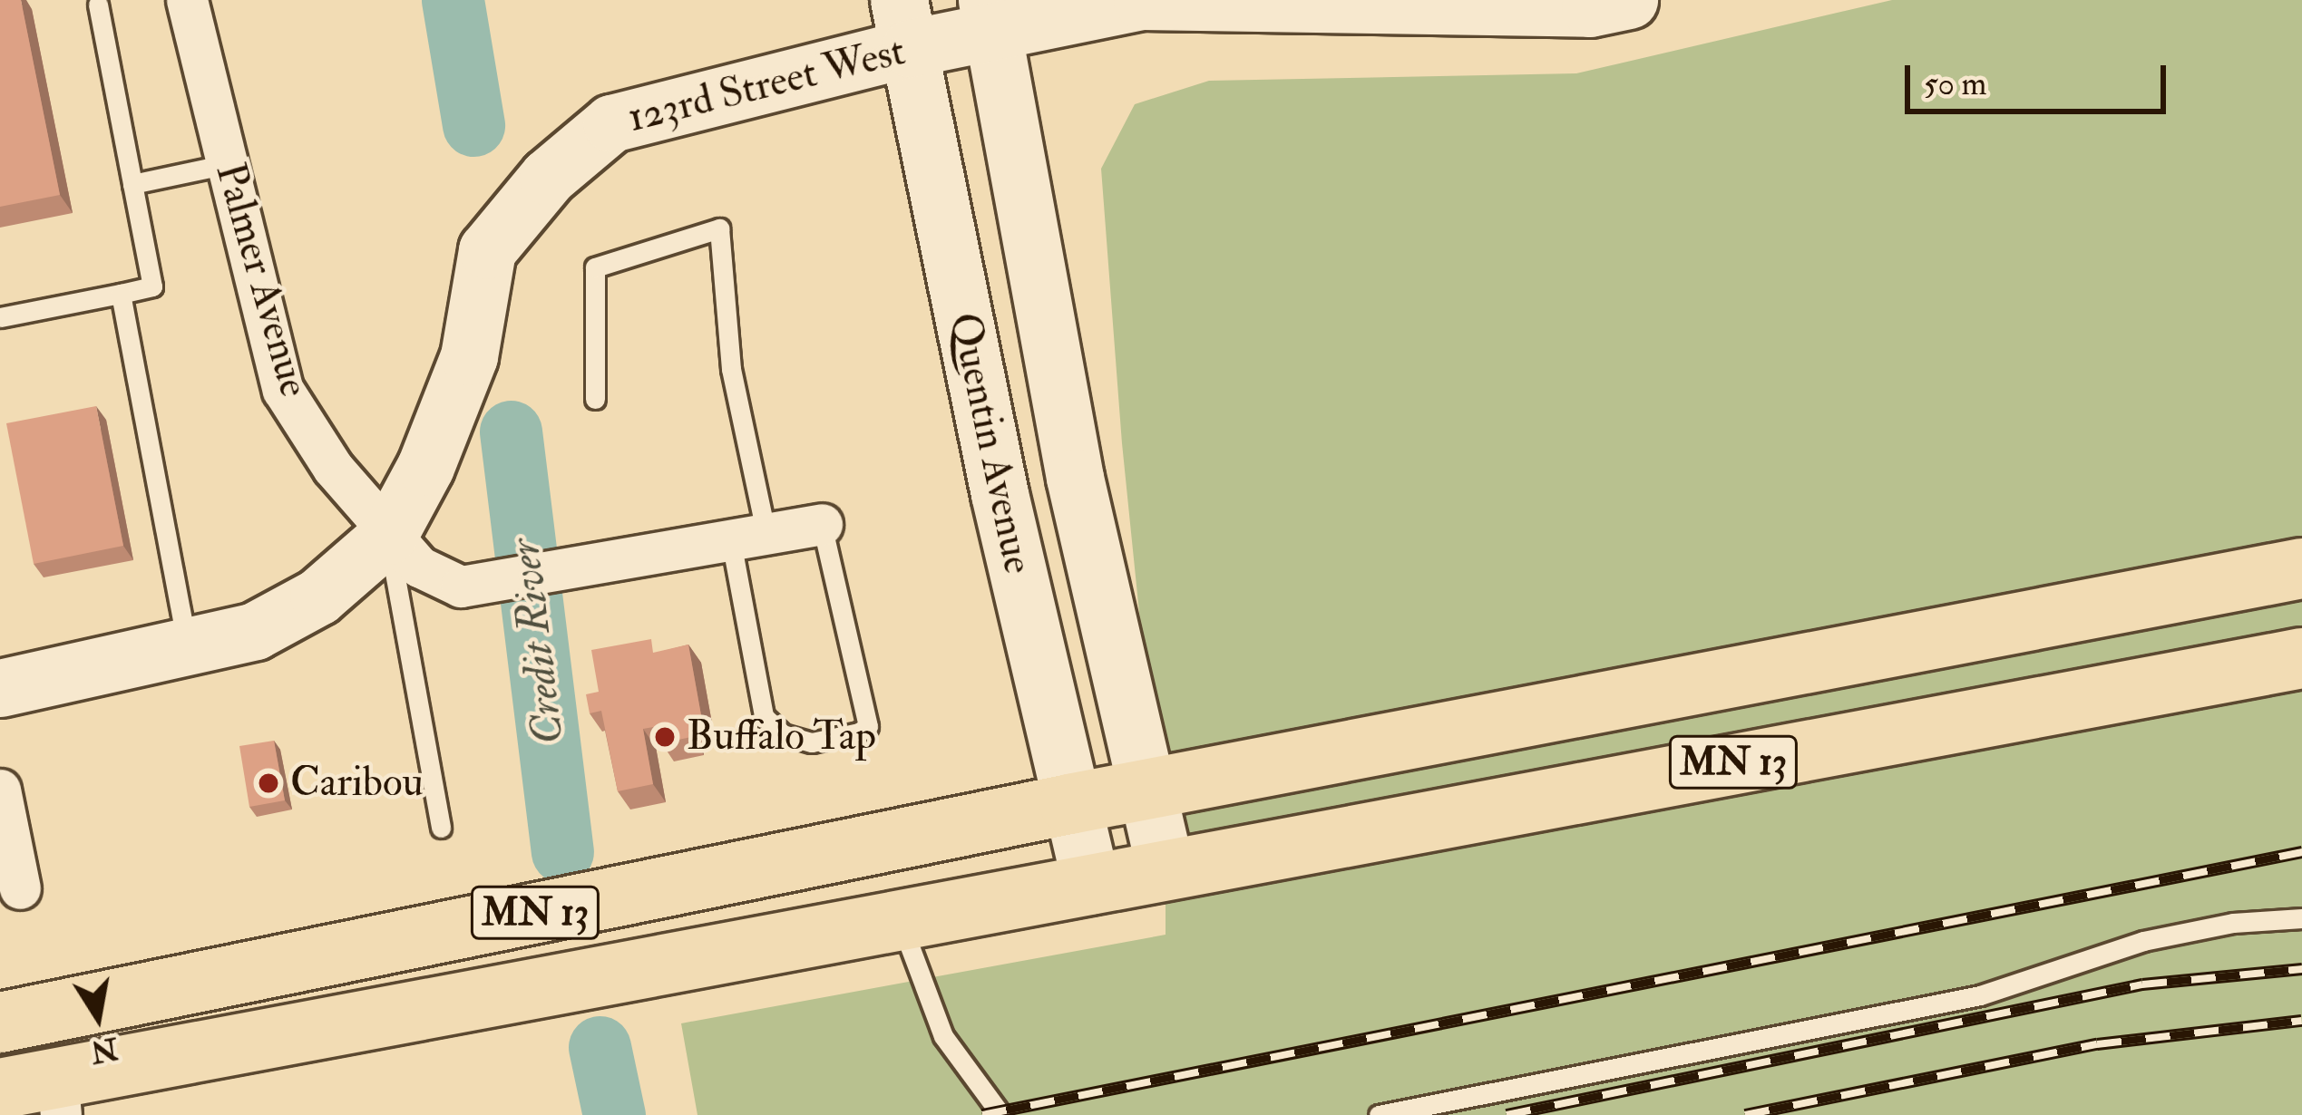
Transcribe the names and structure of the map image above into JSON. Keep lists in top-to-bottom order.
{
  "streets": {
    "highway": ["MN 13"],
    "street": ["123rd Street West", "Palmer Avenue", "Quentin Avenue"]
  },
  "crossings": [
    ["123rd Street West", "Palmer Avenue"],
    ["123rd Street West", "Quentin Avenue"],
    ["Quentin Avenue", "MN 13"]
  ],
  "water": ["Credit River"],
  "places": ["Buffalo Tap", "Caribou"],
  "scale_bar": "50 m",
  "north": "bottom"
}
